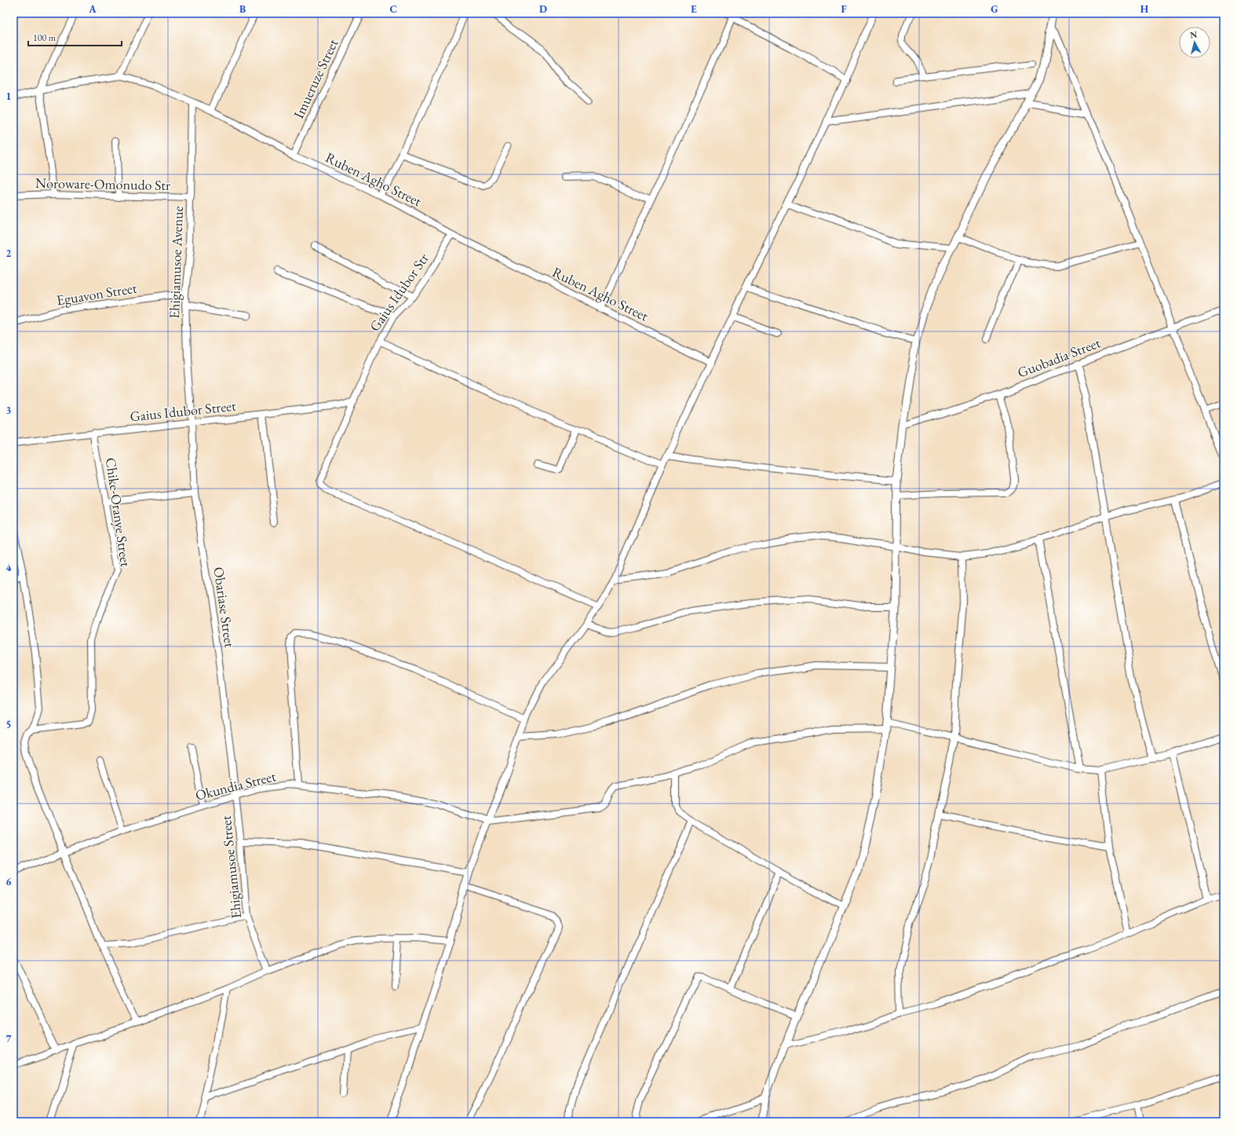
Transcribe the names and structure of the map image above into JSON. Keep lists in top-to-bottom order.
{
  "streets": {
    "street": [
      "Imueruze Street",
      "Ruben Agho Street",
      "Noroware-Omonudo Str",
      "Ehigiamusoe Avenue",
      "Gaius Idubor Str",
      "Eguavon Street",
      "Guobadia Street",
      "Gaius Idubor Street",
      "Chike-Oranye Street",
      "Obariase Street",
      "Okundia Street",
      "Ehigiamusoe Street"
    ]
  },
  "crossings": [
    ["Imueruze Street", "Ruben Agho Street"],
    ["Ruben Agho Street", "Ehigiamusoe Avenue"],
    ["Ruben Agho Street", "Gaius Idubor Str"],
    ["Noroware-Omonudo Str", "Ehigiamusoe Avenue"],
    ["Ehigiamusoe Avenue", "Eguavon Street"],
    ["Ehigiamusoe Avenue", "Gaius Idubor Street"],
    ["Ehigiamusoe Avenue", "Obariase Street"],
    ["Gaius Idubor Str", "Gaius Idubor Street"],
    ["Gaius Idubor Street", "Chike-Oranye Street"],
    ["Gaius Idubor Street", "Obariase Street"],
    ["Obariase Street", "Okundia Street"],
    ["Obariase Street", "Ehigiamusoe Street"],
    ["Okundia Street", "Ehigiamusoe Street"]
  ],
  "scale_bar": "100 m",
  "north": "top",
  "grid": {
    "columns": [
      "A",
      "B",
      "C",
      "D",
      "E",
      "F",
      "G",
      "H"
    ],
    "rows": [
      "1",
      "2",
      "3",
      "4",
      "5",
      "6",
      "7"
    ]
  }
}
